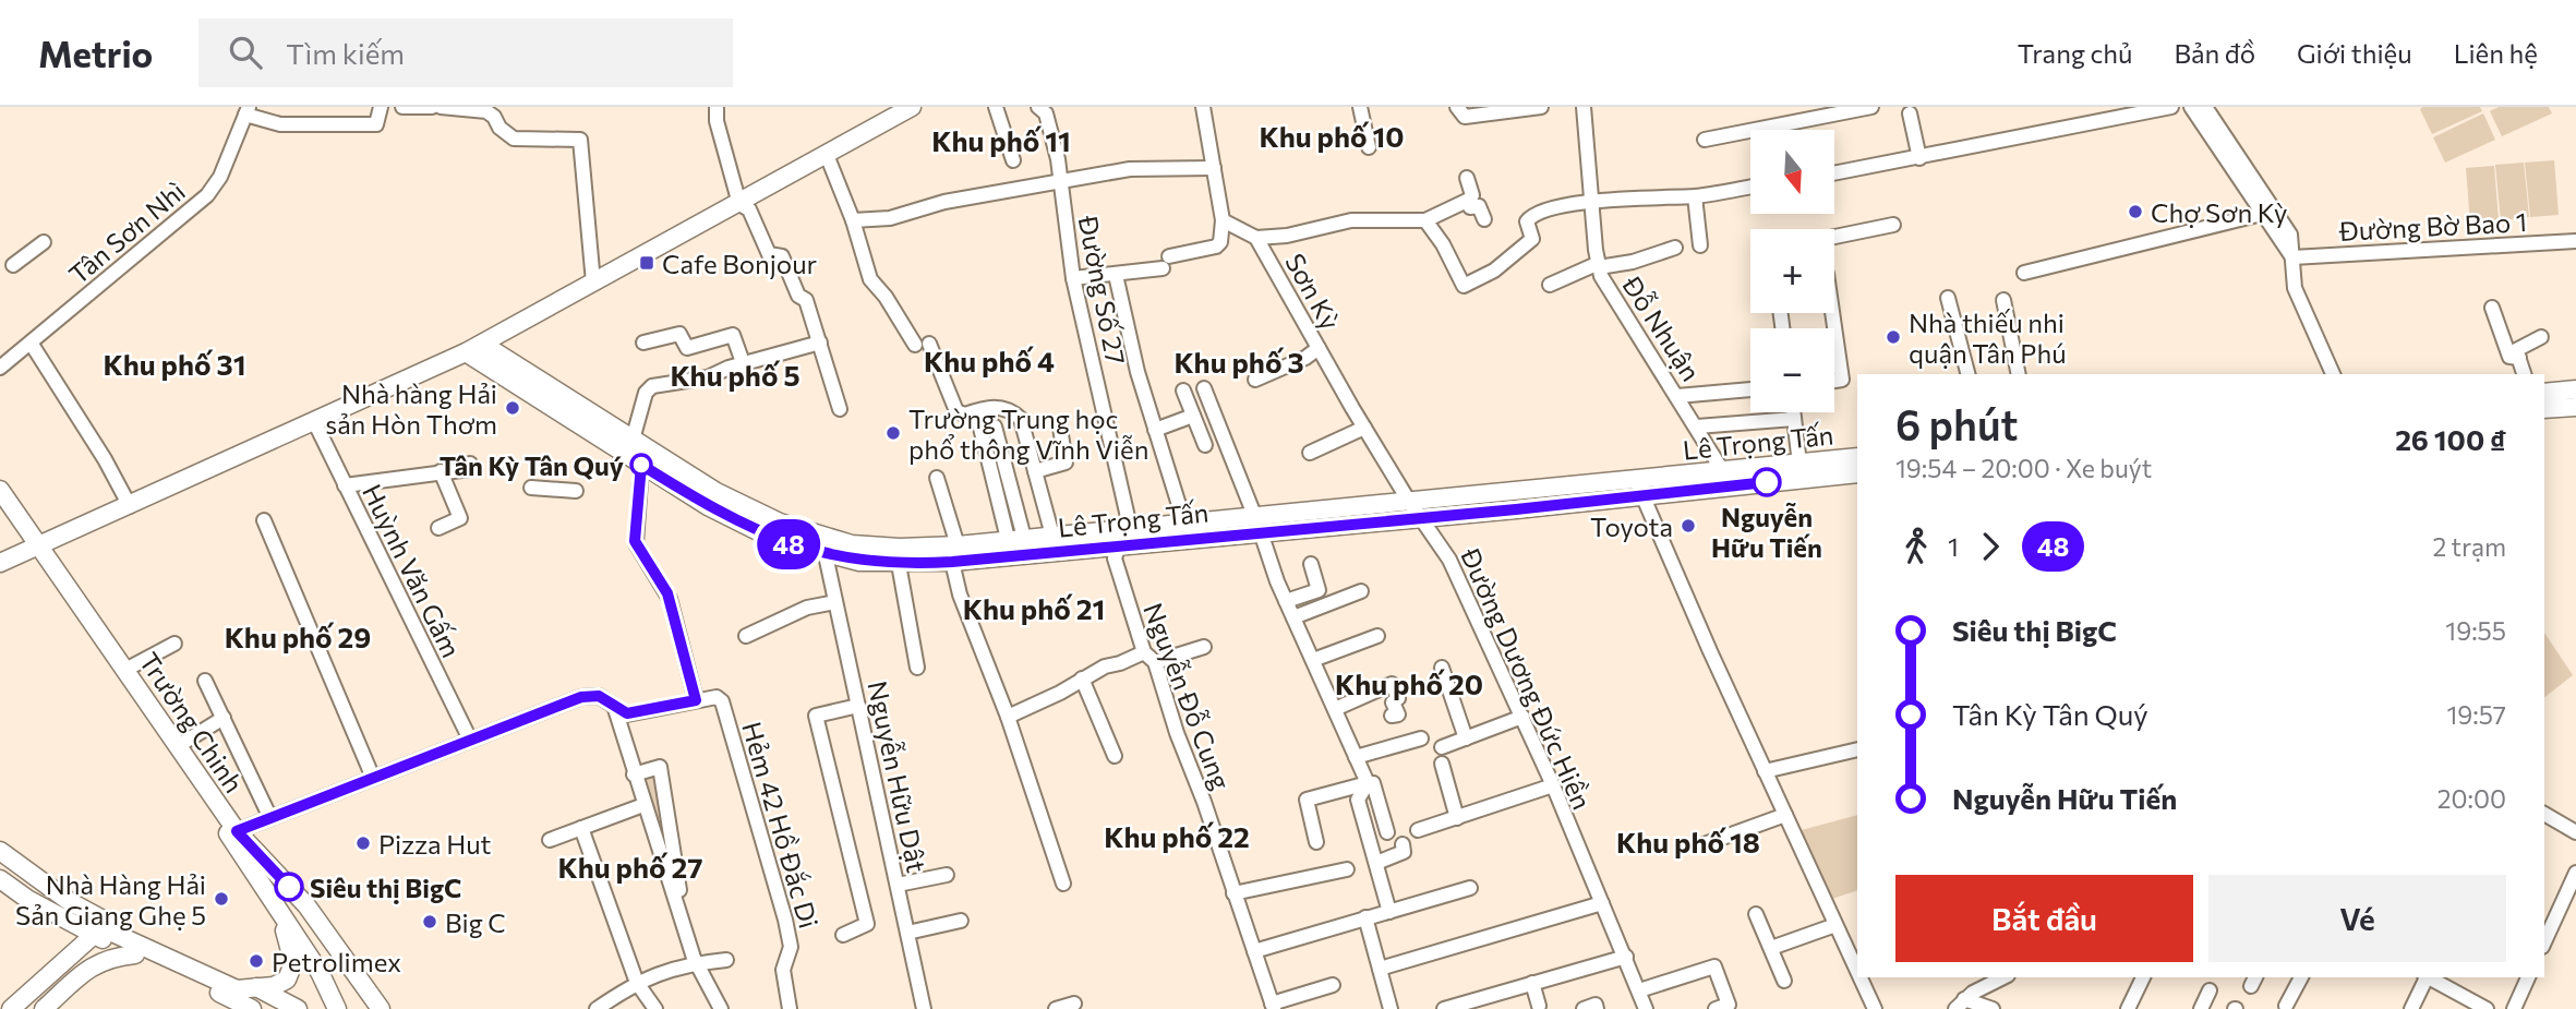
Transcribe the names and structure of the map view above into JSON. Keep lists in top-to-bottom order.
{
  "streets": {
    "main road": ["Lê Trọng Tấn", "Trường Chinh"],
    "street": [
      "Đường Bờ Bao 1",
      "Tân Sơn Nhì",
      "Đường Số 27",
      "Sơn Kỳ",
      "Đỗ Nhuận",
      "Huỳnh Văn Gấm",
      "Đường Dương Đức Hiền",
      "Nguyễn Đỗ Cung",
      "Nguyễn Hữu Dật",
      "Hẻm 42 Hồ Đắc Di"
    ]
  },
  "crossings": [
    ["Đường Số 27", "Lê Trọng Tấn"],
    ["Đường Số 27", "Nguyễn Đỗ Cung"],
    ["Sơn Kỳ", "Lê Trọng Tấn"],
    ["Sơn Kỳ", "Đường Dương Đức Hiền"],
    ["Đỗ Nhuận", "Lê Trọng Tấn"],
    ["Lê Trọng Tấn", "Đường Dương Đức Hiền"],
    ["Lê Trọng Tấn", "Nguyễn Đỗ Cung"],
    ["Lê Trọng Tấn", "Nguyễn Hữu Dật"]
  ],
  "districts": [
    "Khu phố 10",
    "Khu phố 11",
    "Khu phố 4",
    "Khu phố 3",
    "Khu phố 31",
    "Khu phố 5",
    "Khu phố 21",
    "Khu phố 29",
    "Khu phố 20",
    "Khu phố 22",
    "Khu phố 18",
    "Khu phố 27"
  ],
  "places": {
    "other": [
      "Chợ Sơn Kỳ",
      "Nhà thiếu nhi quận Tân Phú",
      "Nhà hàng Hải sản Hòn Thơm",
      "Trường Trung học phổ thông Vĩnh Viễn",
      "Tân Kỳ Tân Quý",
      "Nguyễn Hữu Tiến",
      "Toyota",
      "Pizza Hut",
      "Siêu thị BigC",
      "Nhà Hàng Hải Sản Giang Ghẹ 5",
      "Big C",
      "Petrolimex"
    ],
    "transit": ["Cafe Bonjour"]
  },
  "lines": ["bus line 48"],
  "north": "bottom",
  "page": {
    "header": "Metrio",
    "search": "Tìm kiếm",
    "nav": [
      "Trang chủ",
      "Bản đồ",
      "Giới thiệu",
      "Liên hệ"
    ],
    "on_map": "48",
    "map_buttons": ["+", "−"],
    "heading": ["6 phút", "19:54 – 20:00 · Xe buýt", "26 100 ₫"],
    "legs": ["1", "48", "2 trạm"],
    "list": [
      {
        "name": "Siêu thị BigC",
        "value": "19:55"
      },
      {
        "name": "Tân Kỳ Tân Quý",
        "value": "19:57"
      },
      {
        "name": "Nguyễn Hữu Tiến",
        "value": "20:00"
      }
    ],
    "buttons": ["Bắt đầu", "Vé"]
  }
}
